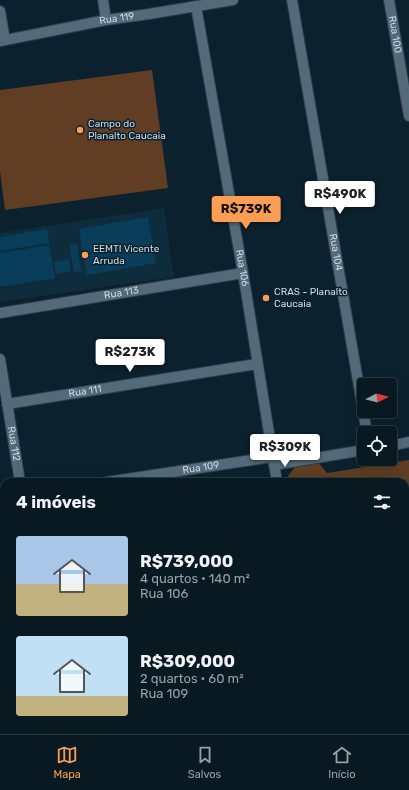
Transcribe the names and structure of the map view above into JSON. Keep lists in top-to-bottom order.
{
  "streets": {
    "street": [
      "Rua 119",
      "Rua 100",
      "Rua 104",
      "Rua 106",
      "Rua 113",
      "Rua 111",
      "Rua 112",
      "Rua 109"
    ]
  },
  "crossings": [
    ["Rua 119", "Rua 106"],
    ["Rua 106", "Rua 113"],
    ["Rua 106", "Rua 111"],
    ["Rua 106", "Rua 109"],
    ["Rua 111", "Rua 112"]
  ],
  "places": ["Campo do Planalto Caucaia", "EEMTI Vicente Arruda", "CRAS - Planalto Caucaia"],
  "north": "right",
  "page": {
    "price": [
      "R$490K",
      "R$739K",
      "R$273K",
      "R$309K"
    ],
    "heading": "4 imóveis",
    "list": [
      {
        "name": "R$739,000",
        "note": "4 quartos · 140 m² · Rua 106"
      },
      {
        "name": "R$309,000",
        "note": "2 quartos · 60 m² · Rua 109"
      }
    ],
    "tabs": ["Mapa", "Salvos", "Início"]
  }
}
